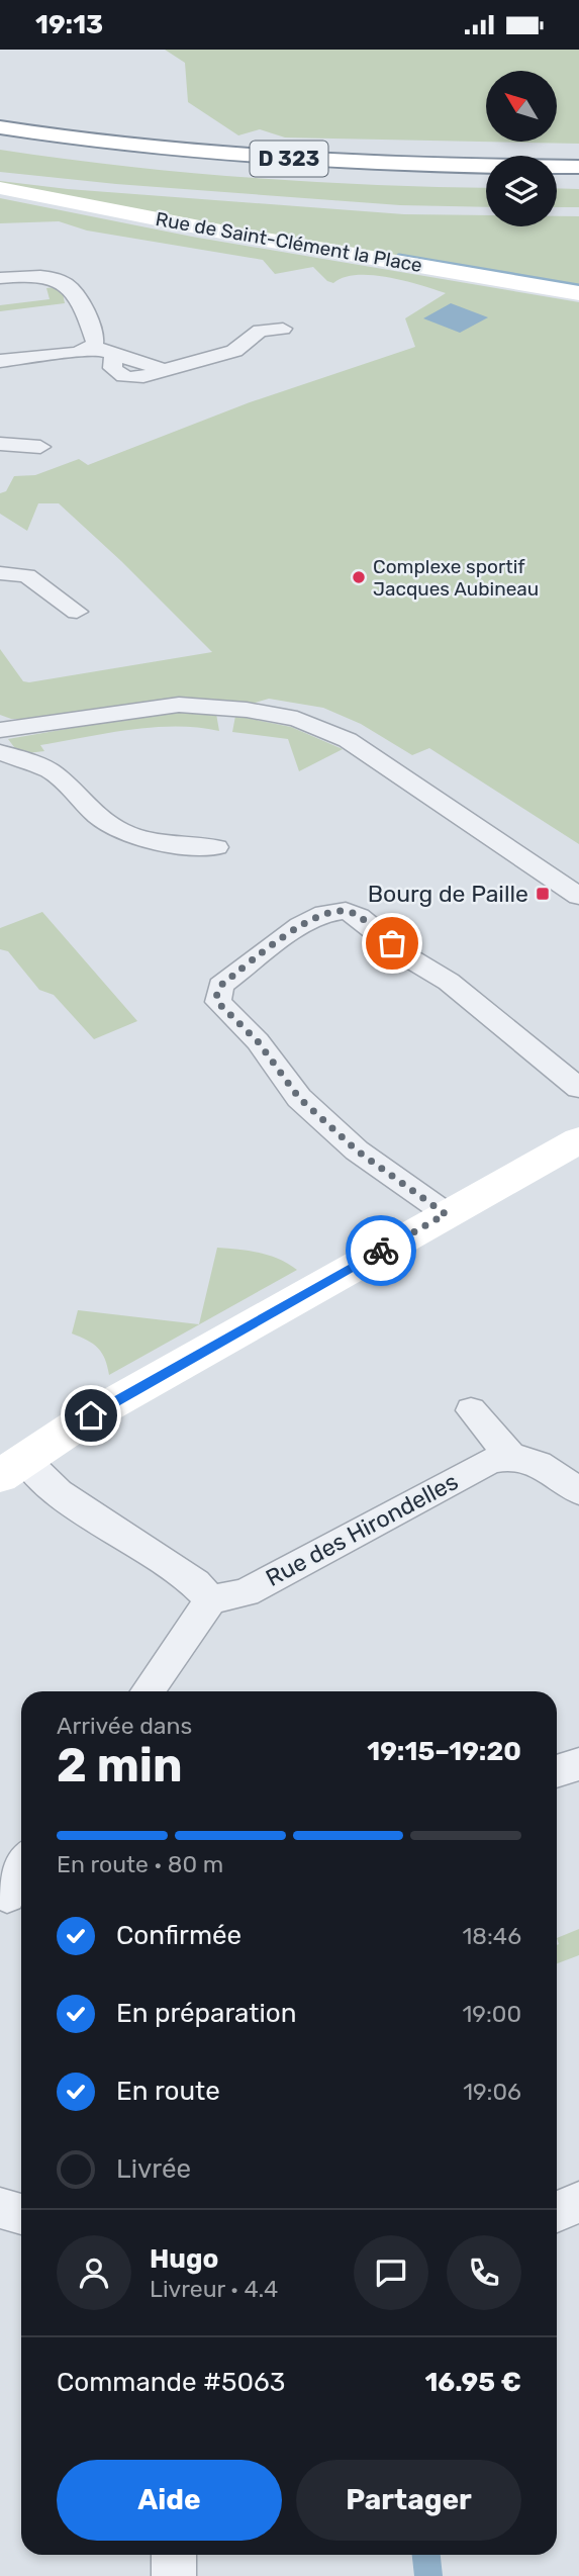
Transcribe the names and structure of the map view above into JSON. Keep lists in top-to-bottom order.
{
  "streets": {
    "main road": ["D 323", "Rue de Saint-Clément la Place"],
    "street": ["Rue des Hirondelles"]
  },
  "places": {
    "other": ["Complexe sportif Jacques Aubineau"],
    "transit": ["Bourg de Paille"]
  },
  "north": "top left",
  "page": {
    "status": "19:13",
    "heading": ["2 min", "Arrivée dans", "19:15–19:20"],
    "panel": [
      "Hugo",
      "Livreur · 4.4",
      "Commande #5063",
      "16.95 €"
    ],
    "bar": "En route · 80 m",
    "list": [
      ["Confirmée", "18:46"],
      ["En préparation", "19:00"],
      ["En route", "19:06"],
      "Livrée"
    ],
    "buttons": ["Aide", "Partager"]
  }
}
